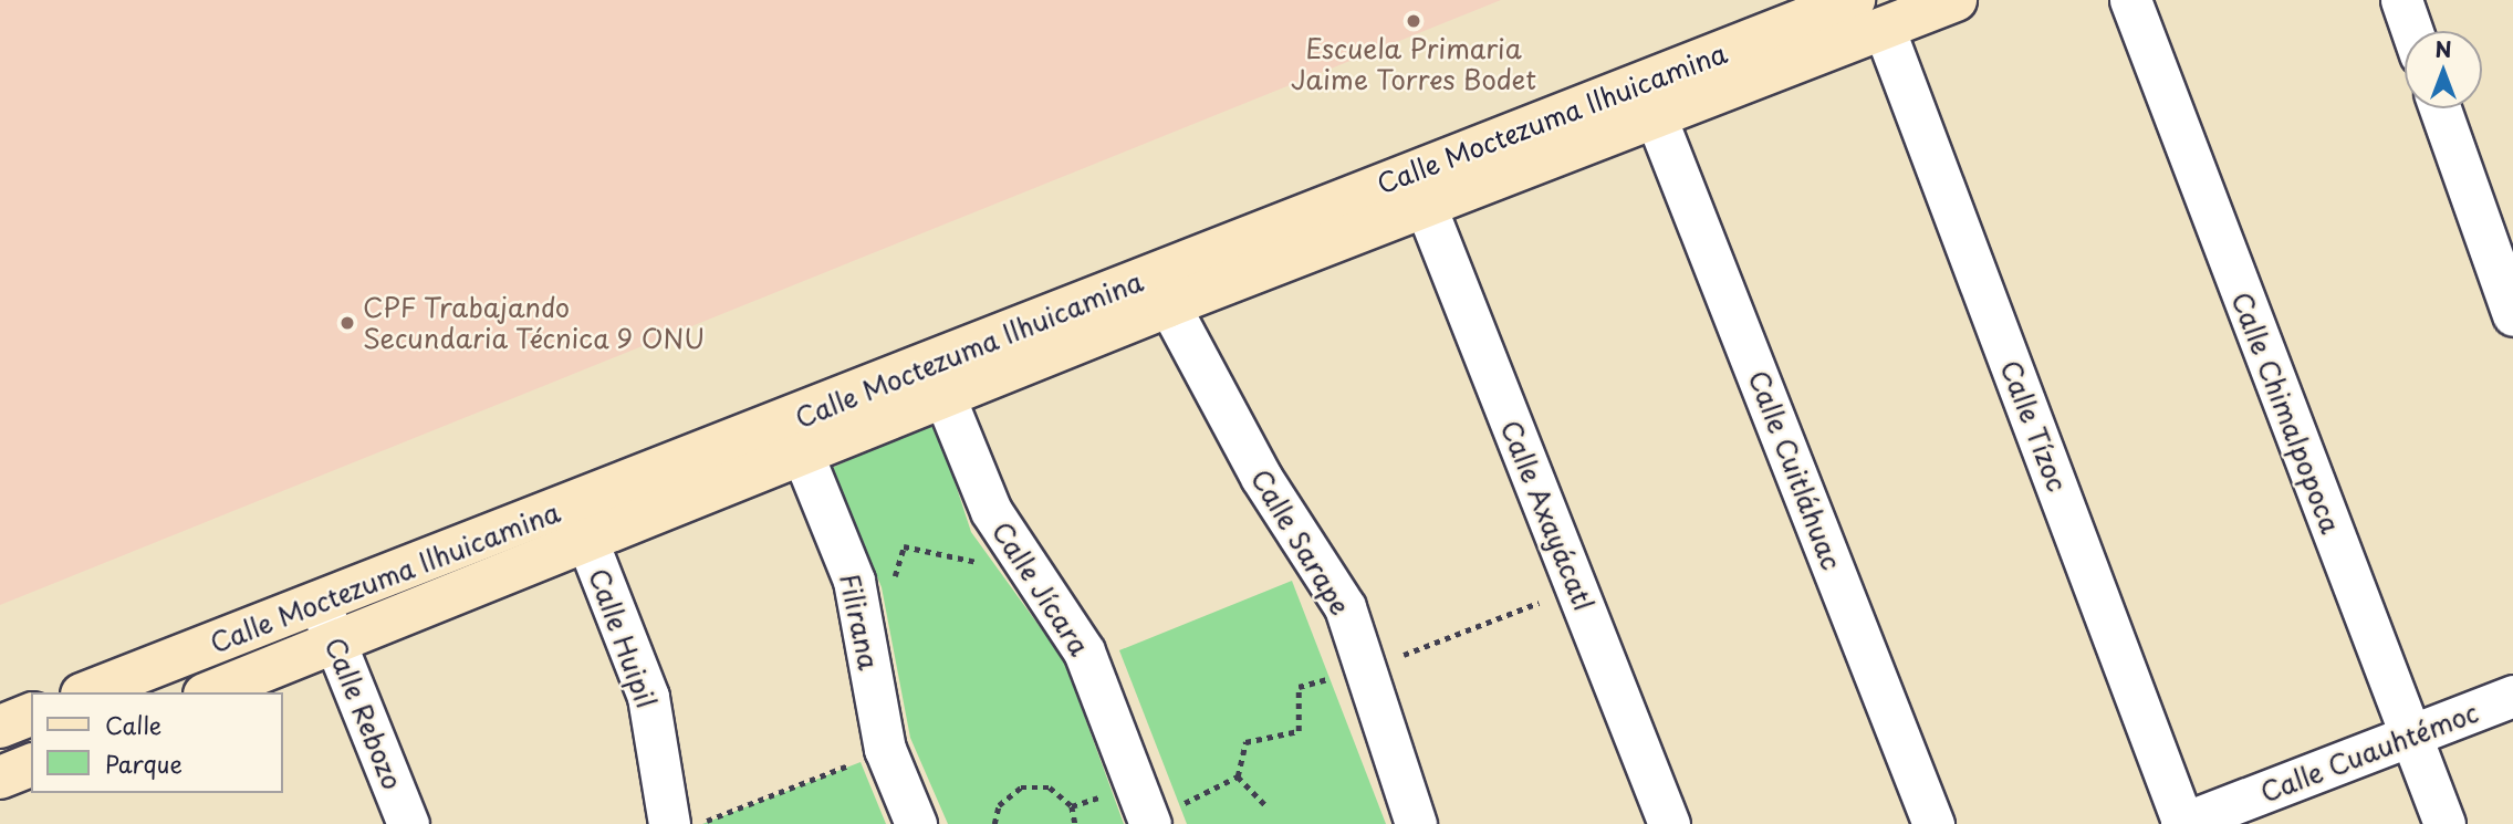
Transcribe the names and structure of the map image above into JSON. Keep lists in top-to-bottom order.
{
  "streets": {
    "street": [
      "Calle Moctezuma Ilhuicamina",
      "Calle Chimalpopoca",
      "Calle Tízoc",
      "Calle Cuitláhuac",
      "Calle Axayácatl",
      "Calle Sarape",
      "Calle Jícara",
      "Filirana",
      "Calle Huipil",
      "Calle Rebozo",
      "Calle Cuauhtémoc"
    ]
  },
  "crossings": [
    ["Calle Moctezuma Ilhuicamina", "Calle Tízoc"],
    ["Calle Moctezuma Ilhuicamina", "Calle Cuitláhuac"],
    ["Calle Moctezuma Ilhuicamina", "Calle Axayácatl"],
    ["Calle Moctezuma Ilhuicamina", "Calle Sarape"],
    ["Calle Moctezuma Ilhuicamina", "Calle Jícara"],
    ["Calle Moctezuma Ilhuicamina", "Filirana"],
    ["Calle Moctezuma Ilhuicamina", "Calle Huipil"],
    ["Calle Moctezuma Ilhuicamina", "Calle Rebozo"],
    ["Calle Chimalpopoca", "Calle Cuauhtémoc"],
    ["Calle Tízoc", "Calle Cuauhtémoc"]
  ],
  "places": ["Escuela Primaria Jaime Torres Bodet", "CPF Trabajando Secundaria Técnica 9 ONU"],
  "legend": ["Calle", "Parque"],
  "north": "top"
}
